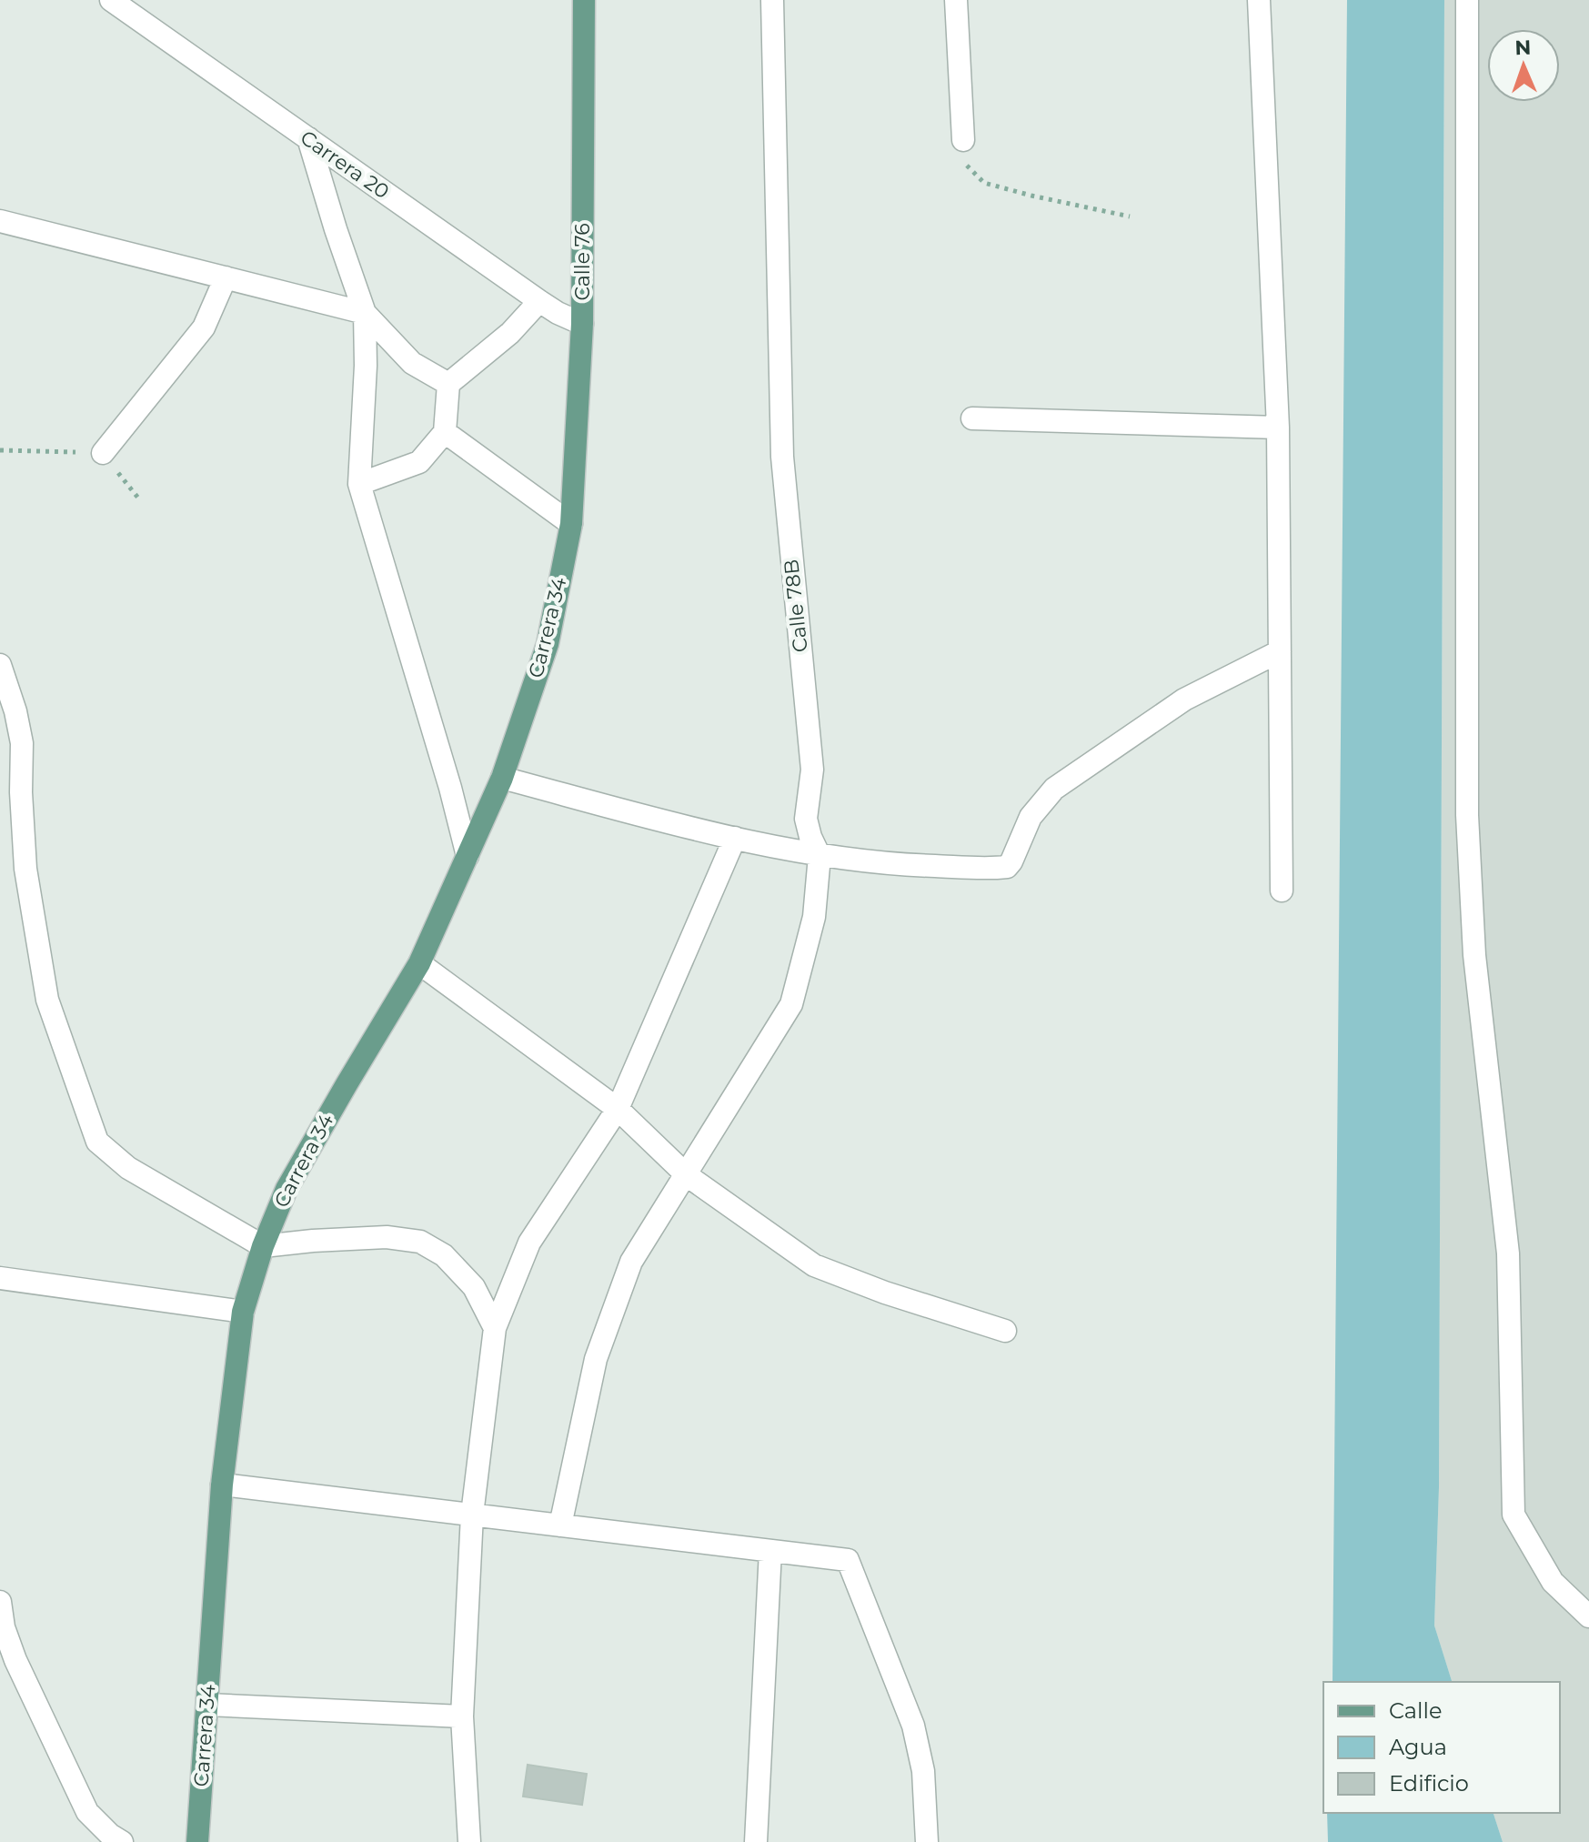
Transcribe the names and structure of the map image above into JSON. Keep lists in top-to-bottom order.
{
  "streets": {
    "main road": ["Calle 76", "Carrera 34"],
    "street": ["Carrera 20", "Calle 78B"]
  },
  "crossings": [
    ["Carrera 20", "Calle 76"],
    ["Calle 76", "Carrera 34"]
  ],
  "legend": ["Calle", "Agua", "Edificio"],
  "north": "top"
}
